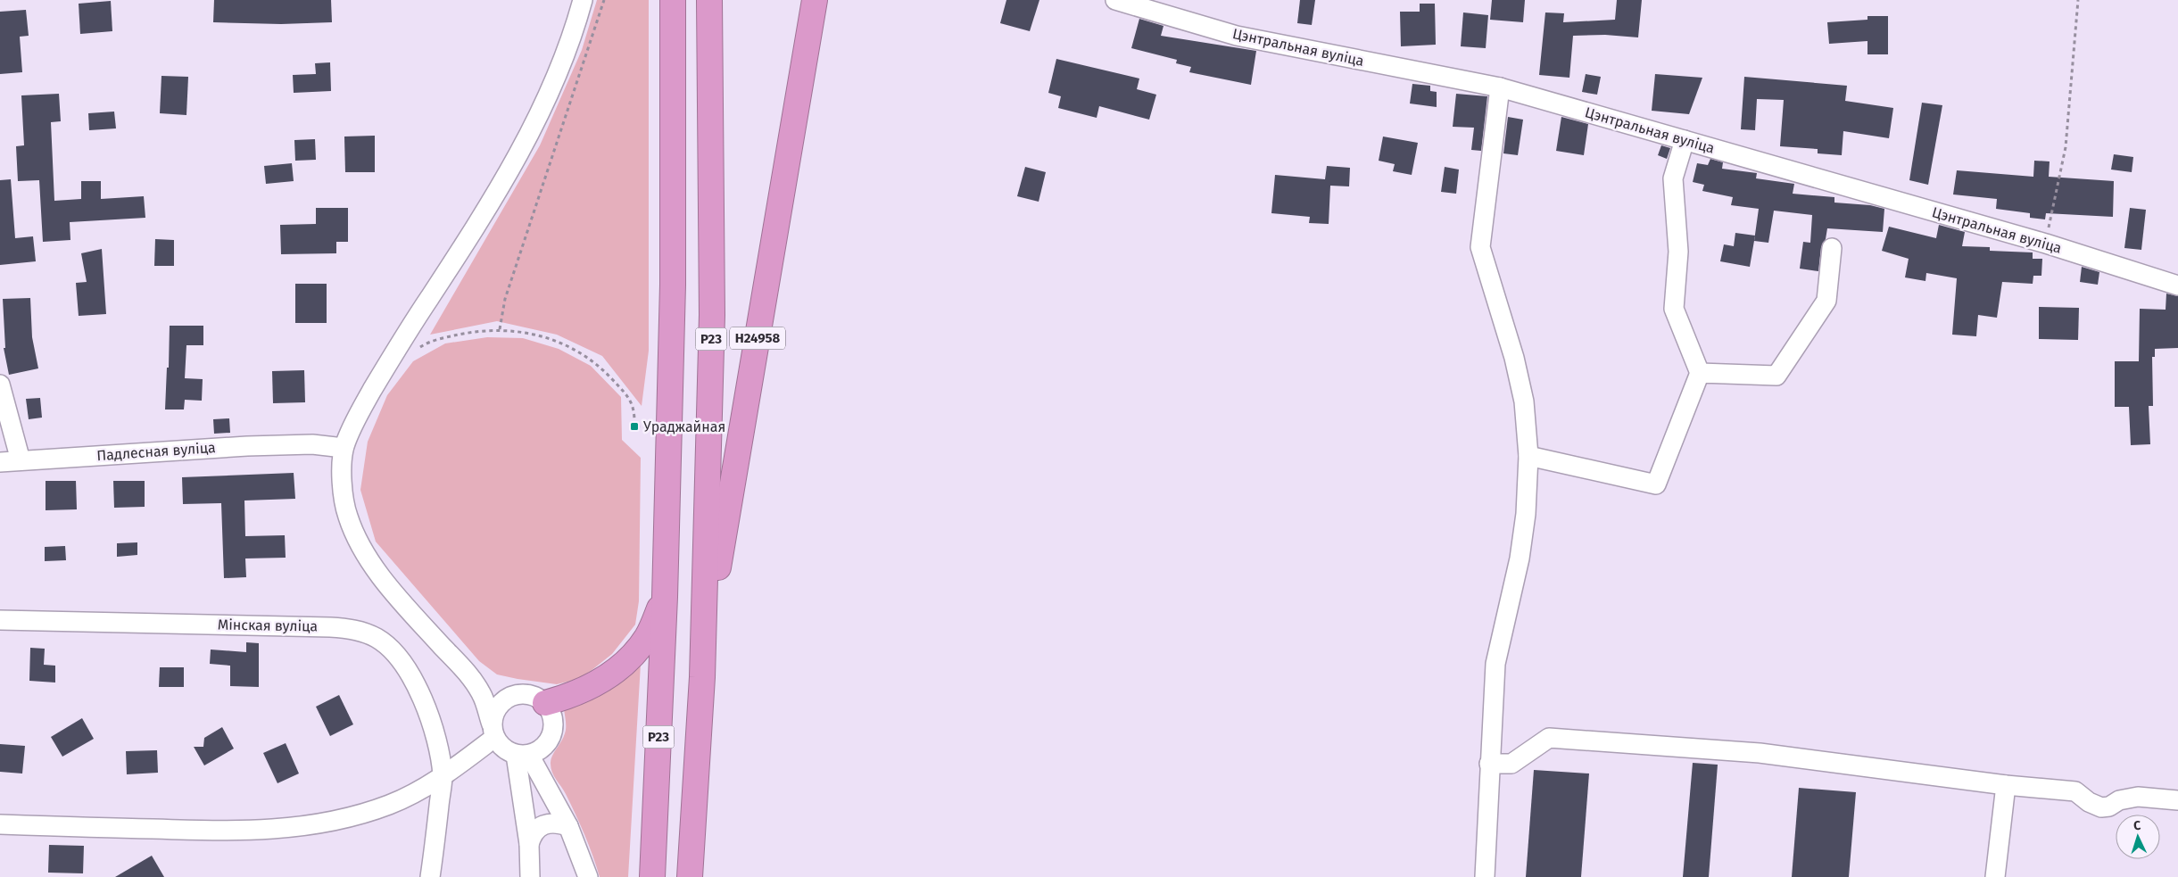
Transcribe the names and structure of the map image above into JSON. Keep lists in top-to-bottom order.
{
  "streets": {
    "highway": ["Н24958", "Р23"],
    "street": ["Цэнтральная вуліца", "Падлесная вуліца", "Мінская вуліца"]
  },
  "crossings": [
    ["Н24958", "Р23"]
  ],
  "places": {
    "transit": ["Ураджайная"]
  },
  "north": "top"
}
